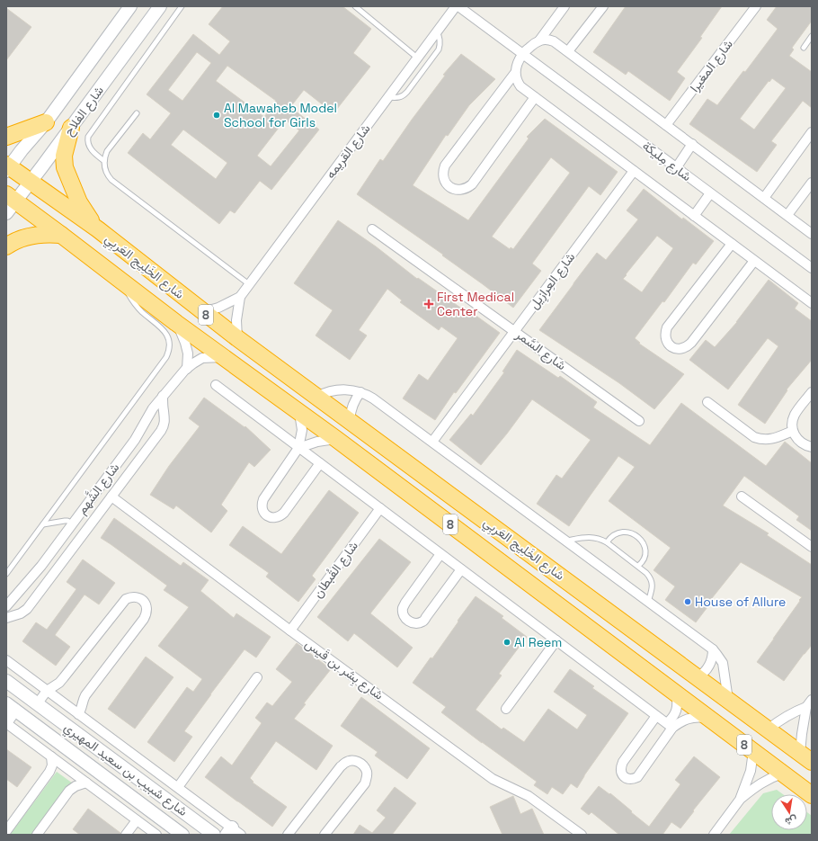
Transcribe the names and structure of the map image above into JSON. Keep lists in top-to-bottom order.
{
  "streets": {
    "highway": ["شارع الخَلِيج العَربِي", "8"],
    "street": [
      "شارع المغيرا",
      "شارع الفلاح",
      "شارع القريمه",
      "شارع مِليكة",
      "شارع العِرازِيل",
      "شارع السَّمر",
      "شارع الشَّهم",
      "شارع القُبطان",
      "شارع بِشر بن قَيس",
      "شارع شبيب بن سعيد المهيري"
    ]
  },
  "crossings": [
    ["شارع الفلاح", "شارع الخَلِيج العَربِي"],
    ["شارع القريمه", "شارع الخَلِيج العَربِي"],
    ["شارع الخَلِيج العَربِي", "شارع الشَّهم"],
    ["شارع العِرازِيل", "شارع السَّمر"],
    ["شارع القُبطان", "شارع بِشر بن قَيس"]
  ],
  "places": {
    "other": ["Al Mawaheb Model School for Girls", "House of Allure", "Al Reem"],
    "health": ["First Medical Center"]
  },
  "north": "bottom"
}
